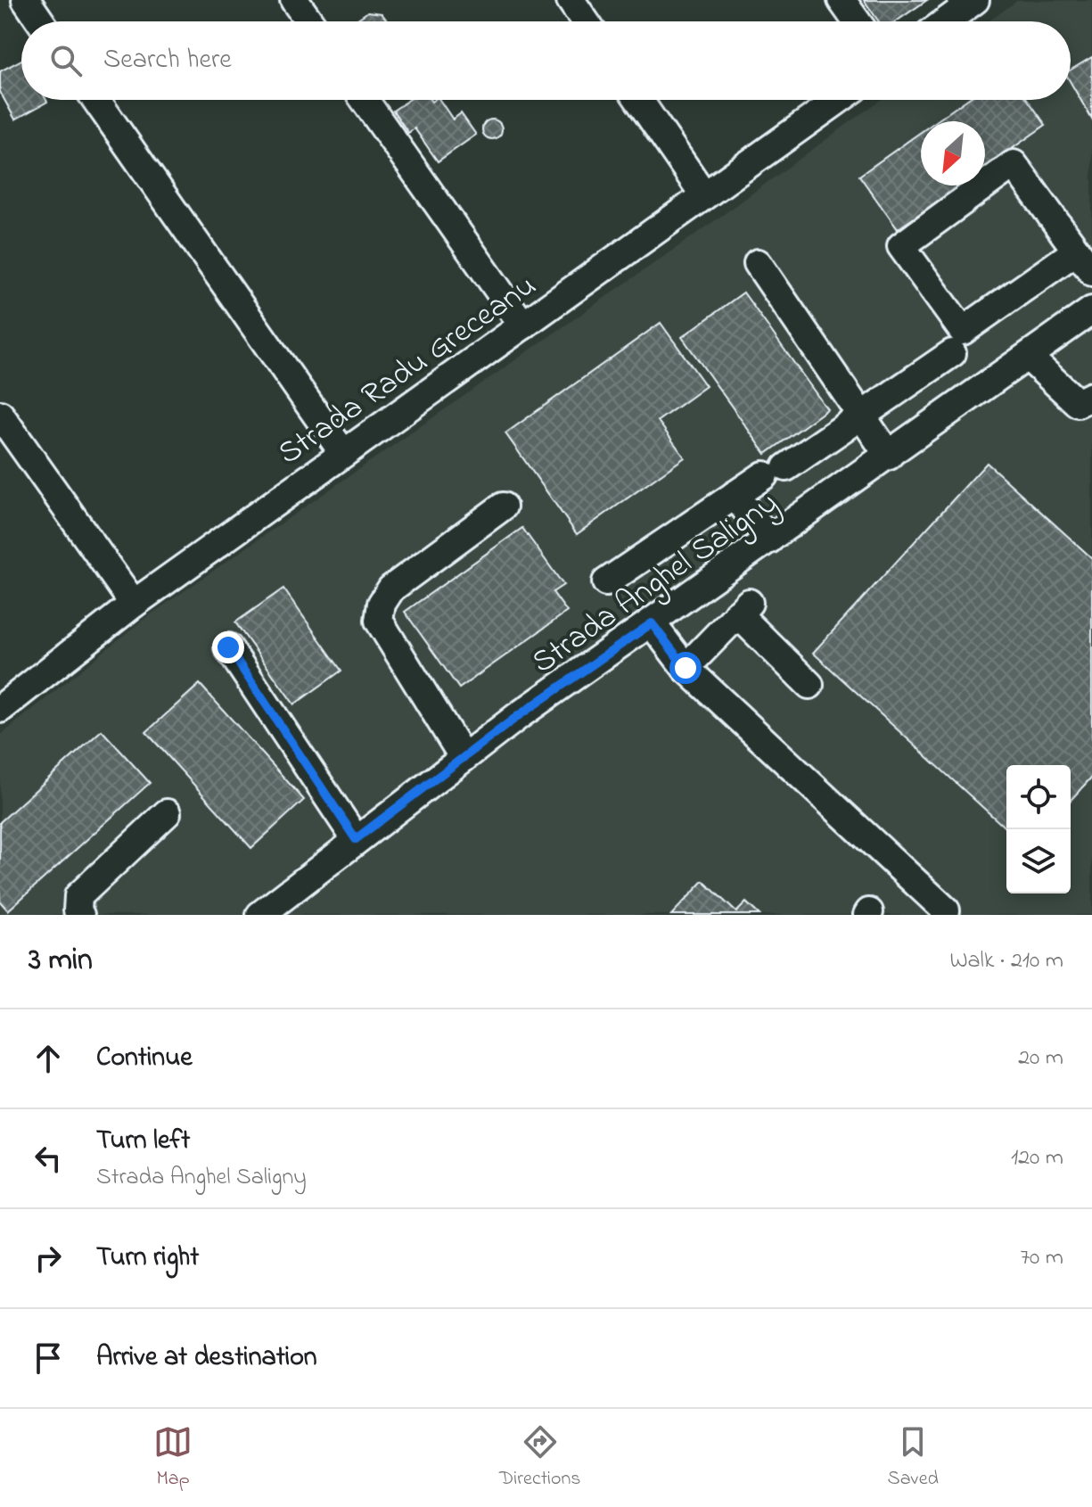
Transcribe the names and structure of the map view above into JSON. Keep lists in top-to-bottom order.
{
  "streets": {
    "street": ["Strada Radu Greceanu", "Strada Anghel Saligny"]
  },
  "north": "bottom left",
  "page": {
    "search": "Search here",
    "heading": ["3 min", "Walk · 210 m"],
    "list": [
      ["Continue", "20 m"],
      ["Turn left", "Strada Anghel Saligny", "120 m"],
      ["Turn right", "70 m"],
      "Arrive at destination"
    ],
    "nav": ["Map", "Directions", "Saved"]
  }
}
